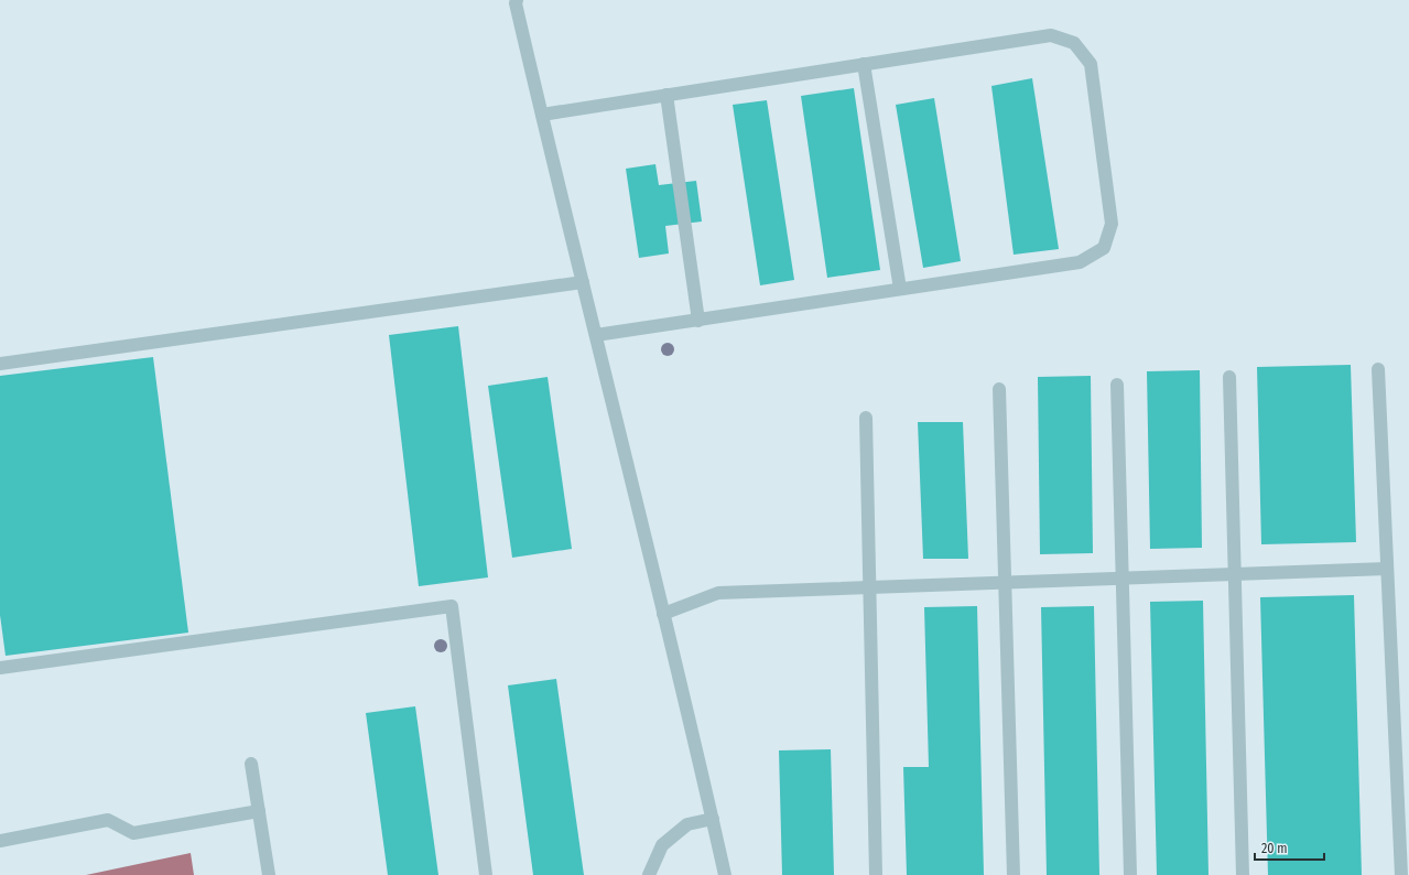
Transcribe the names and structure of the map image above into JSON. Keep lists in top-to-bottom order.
{
  "scale_bar": "20 m"
}
